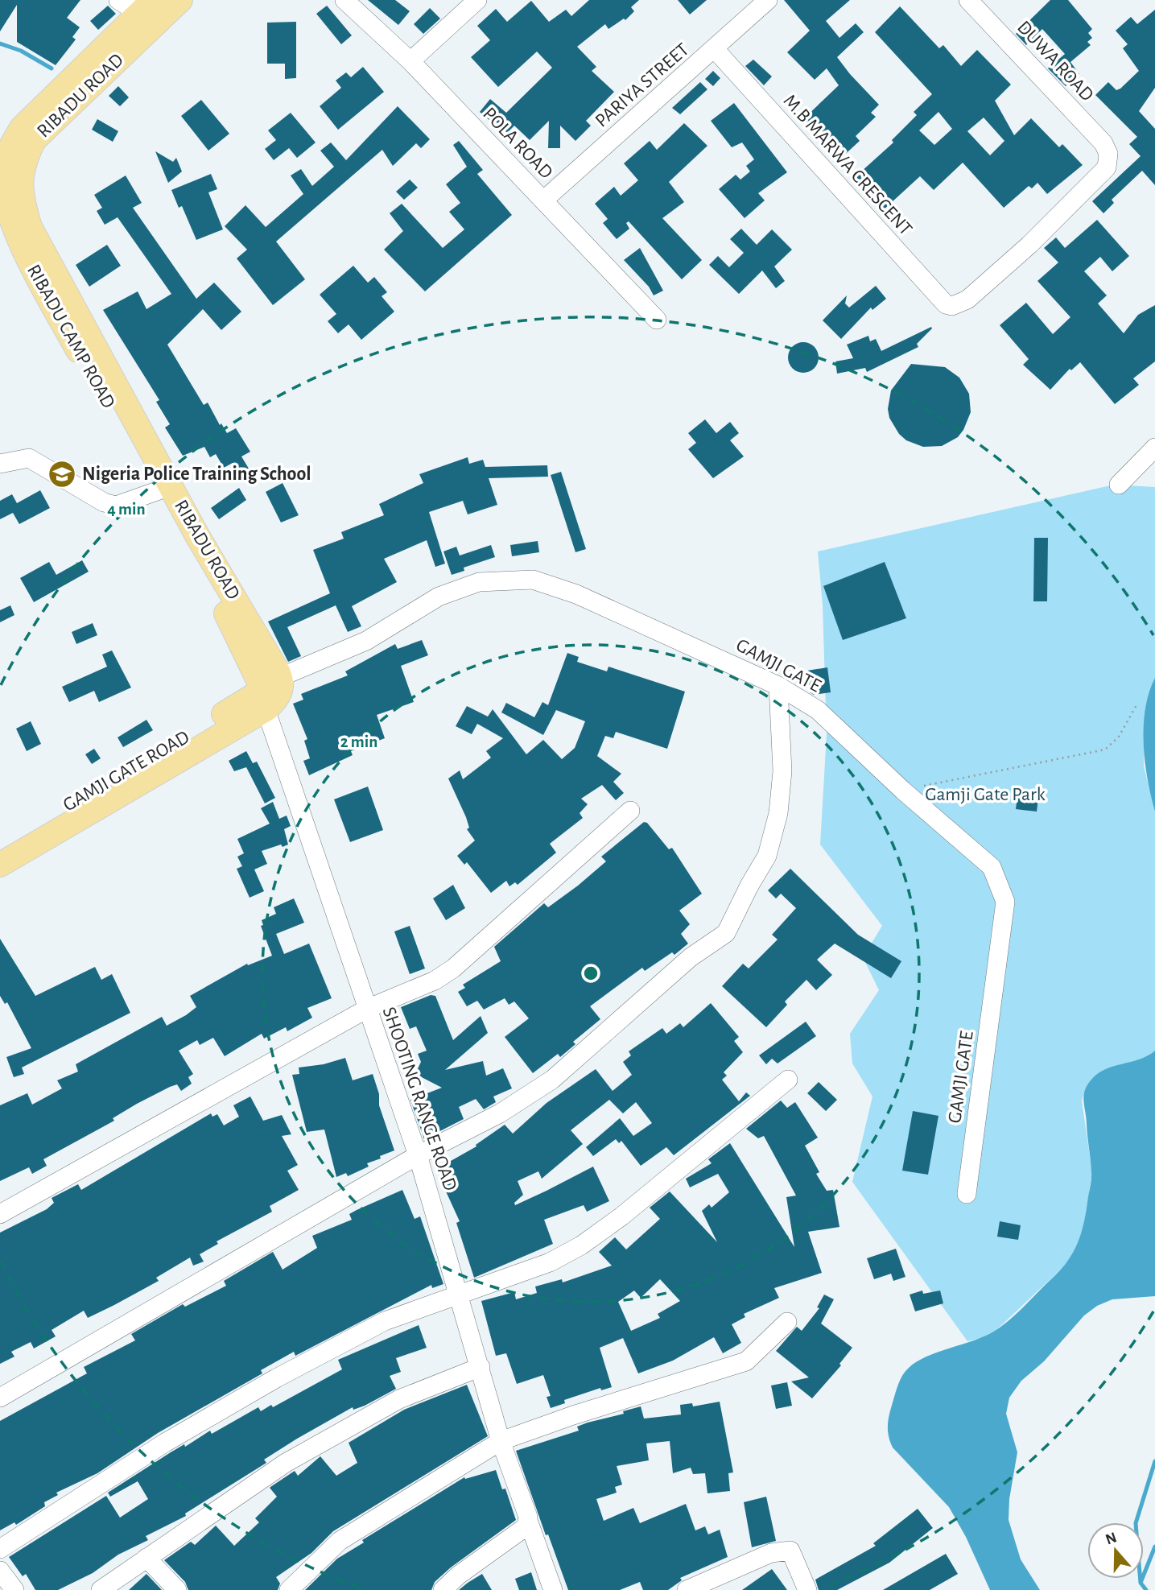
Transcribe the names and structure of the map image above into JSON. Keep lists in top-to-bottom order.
{
  "streets": {
    "main road": ["RIBADU ROAD", "RIBADU CAMP ROAD", "GAMJI GATE ROAD"],
    "street": [
      "DUWA ROAD",
      "PARIYA STREET",
      "POLA ROAD",
      "M.B MARWA CRESCENT",
      "GAMJI GATE",
      "SHOOTING RANGE ROAD"
    ]
  },
  "crossings": [
    ["DUWA ROAD", "M.B MARWA CRESCENT"],
    ["PARIYA STREET", "POLA ROAD"],
    ["PARIYA STREET", "M.B MARWA CRESCENT"],
    ["RIBADU ROAD", "RIBADU CAMP ROAD"],
    ["RIBADU ROAD", "GAMJI GATE"],
    ["RIBADU ROAD", "GAMJI GATE ROAD"],
    ["RIBADU ROAD", "SHOOTING RANGE ROAD"],
    ["RIBADU CAMP ROAD", "GAMJI GATE"],
    ["RIBADU CAMP ROAD", "GAMJI GATE ROAD"],
    ["RIBADU CAMP ROAD", "SHOOTING RANGE ROAD"],
    ["GAMJI GATE", "GAMJI GATE ROAD"],
    ["GAMJI GATE", "SHOOTING RANGE ROAD"],
    ["GAMJI GATE ROAD", "SHOOTING RANGE ROAD"]
  ],
  "parks": ["Gamji Gate Park"],
  "places": {
    "school or university": ["Nigeria Police Training School"]
  },
  "north": "top",
  "rings": ["4 min", "2 min"]
}
